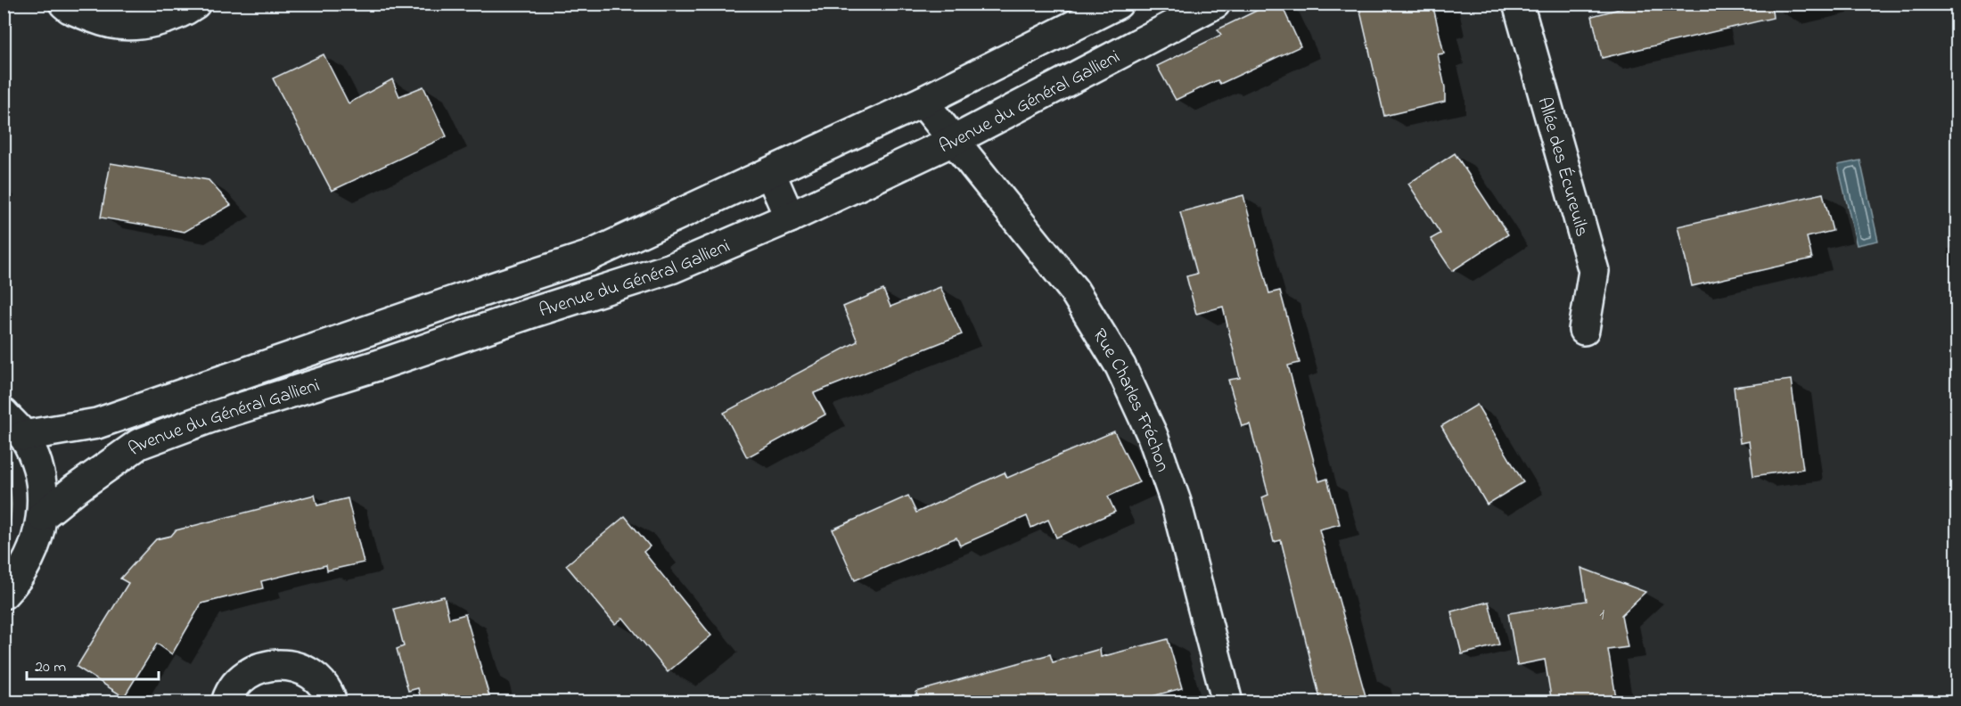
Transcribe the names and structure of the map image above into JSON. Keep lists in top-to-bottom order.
{
  "streets": {
    "street": ["Avenue du Général Gallieni", "Allée des Écureuils", "Rue Charles Fréchon"]
  },
  "crossings": [
    ["Avenue du Général Gallieni", "Rue Charles Fréchon"]
  ],
  "house_numbers": ["1"],
  "scale_bar": "20 m"
}
